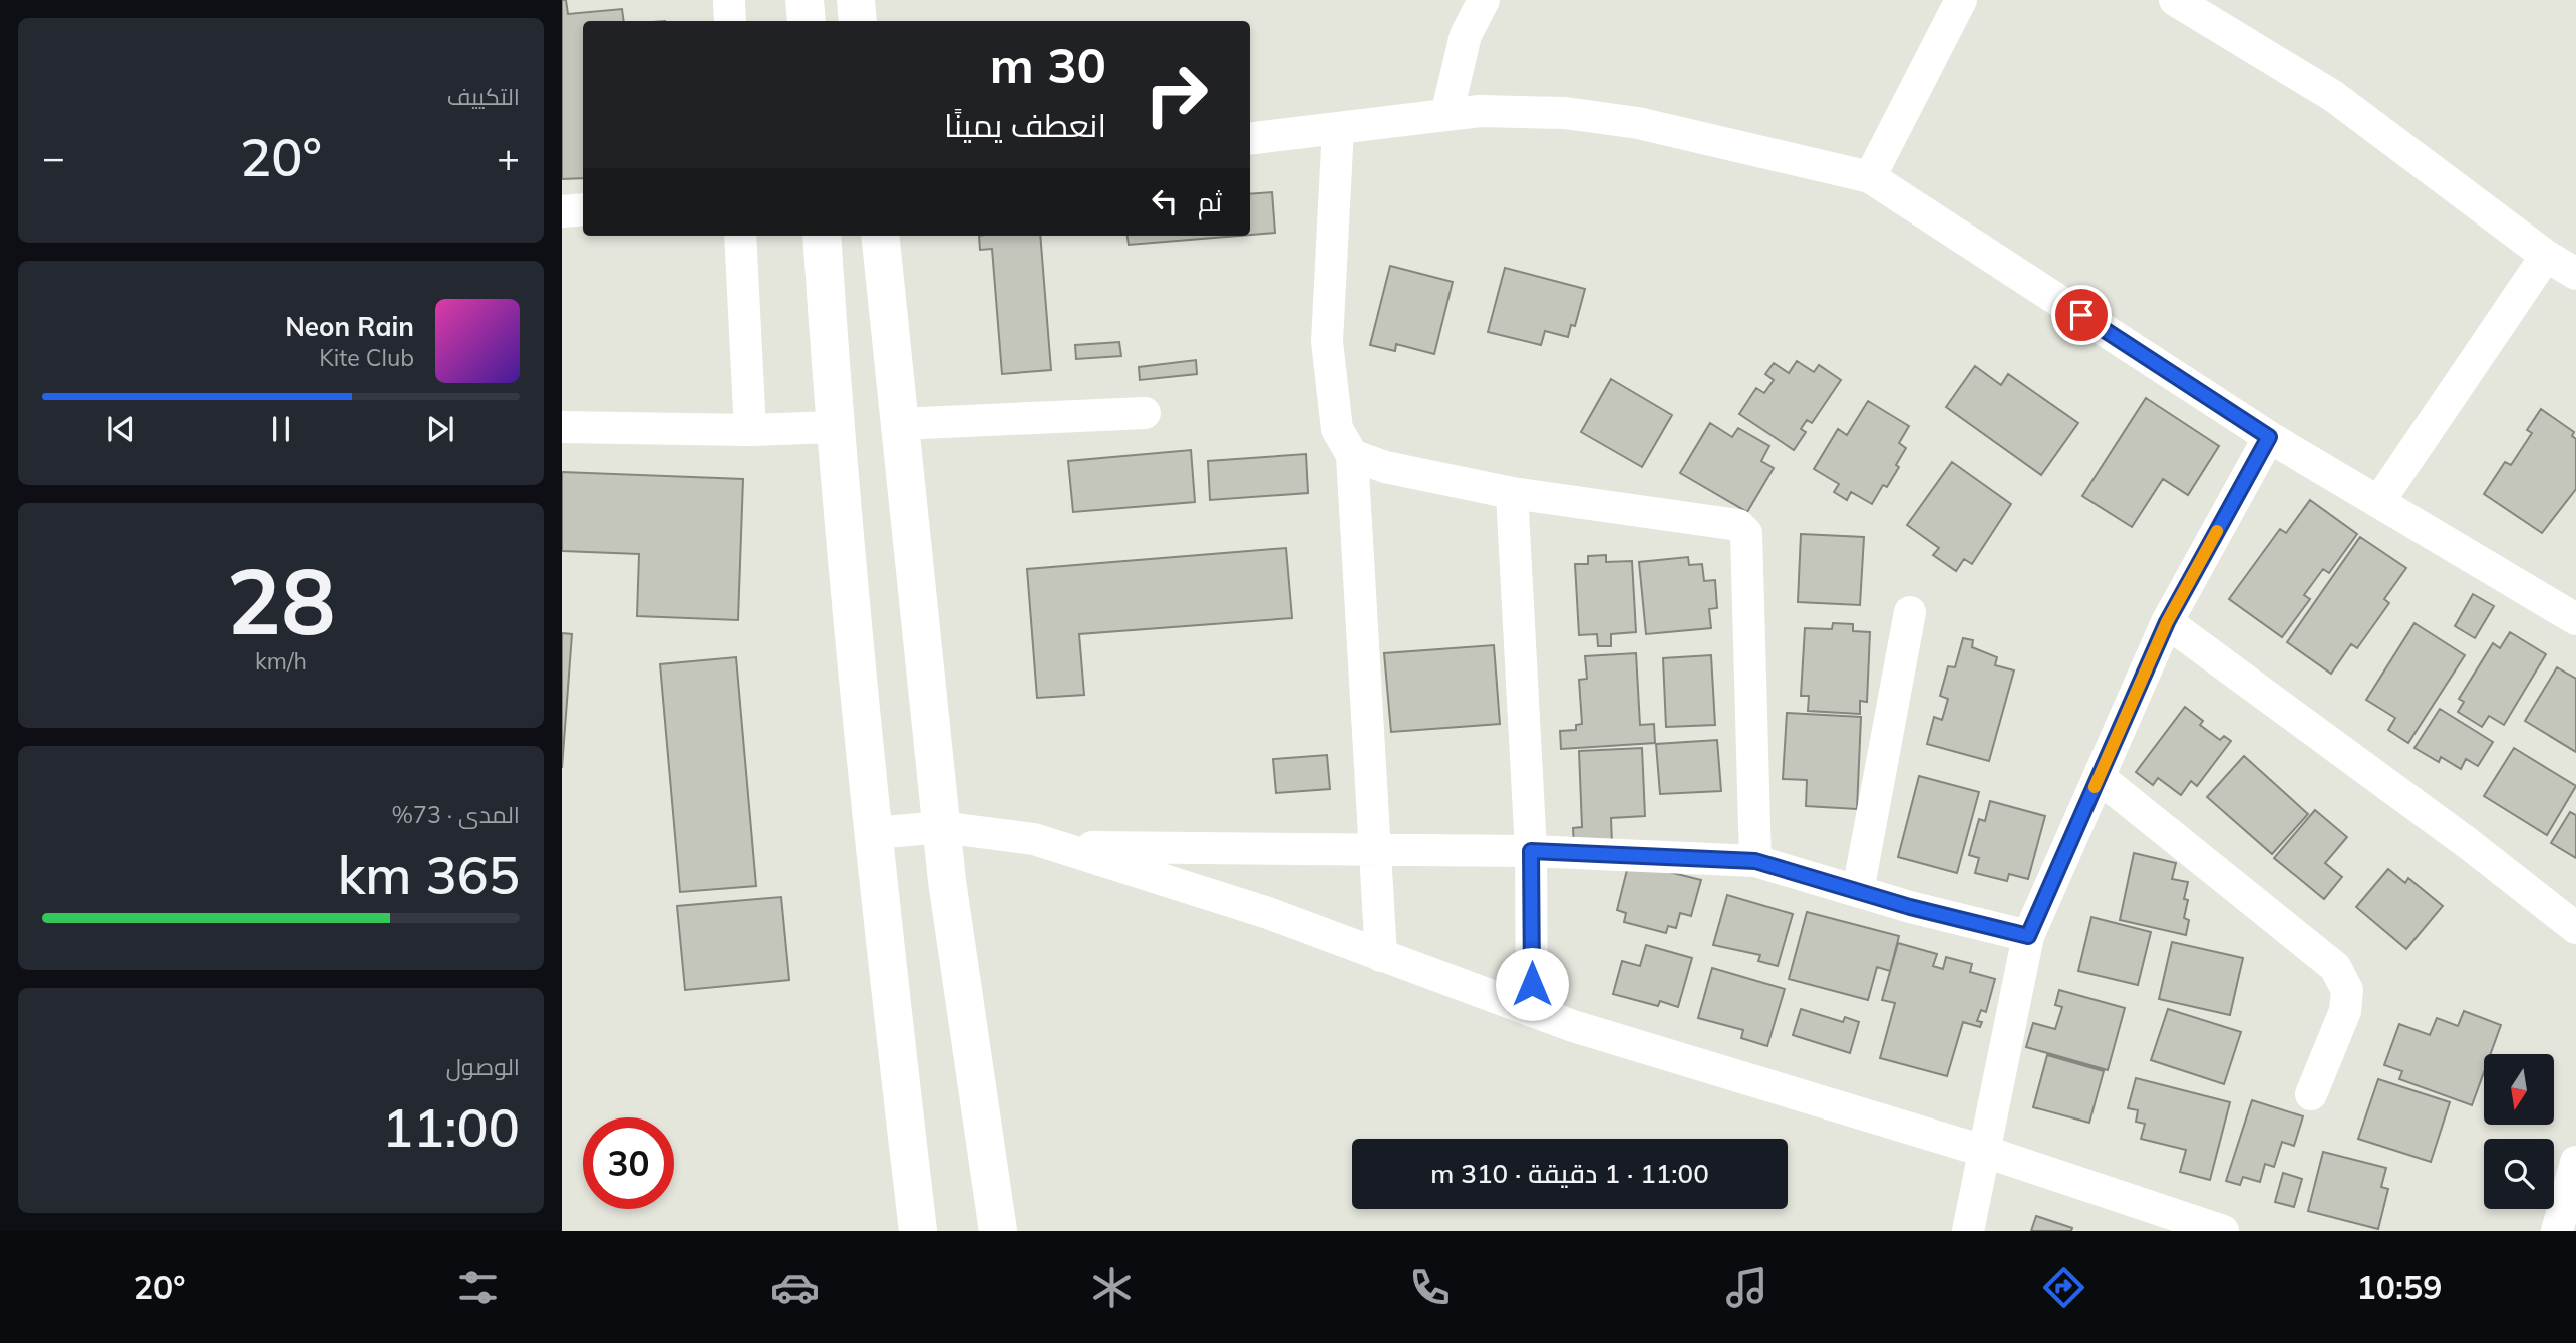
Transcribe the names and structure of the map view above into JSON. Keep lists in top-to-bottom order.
{
  "north": "bottom",
  "page": {
    "tile": [
      "التكييف",
      ["28", "km/h"],
      ["المدى · 73%", "365 km"],
      ["الوصول", "11:00"]
    ],
    "turn": ["30 m", "انعطف يمينًا"],
    "heat": ["−", "20°", "+"],
    "then": "ثم",
    "song": ["Neon Rain", "Kite Club"],
    "limit": "30",
    "trip": "11:00 · 1 دقيقة · 310 m",
    "tabs": ["10:59", "20°"]
  }
}
